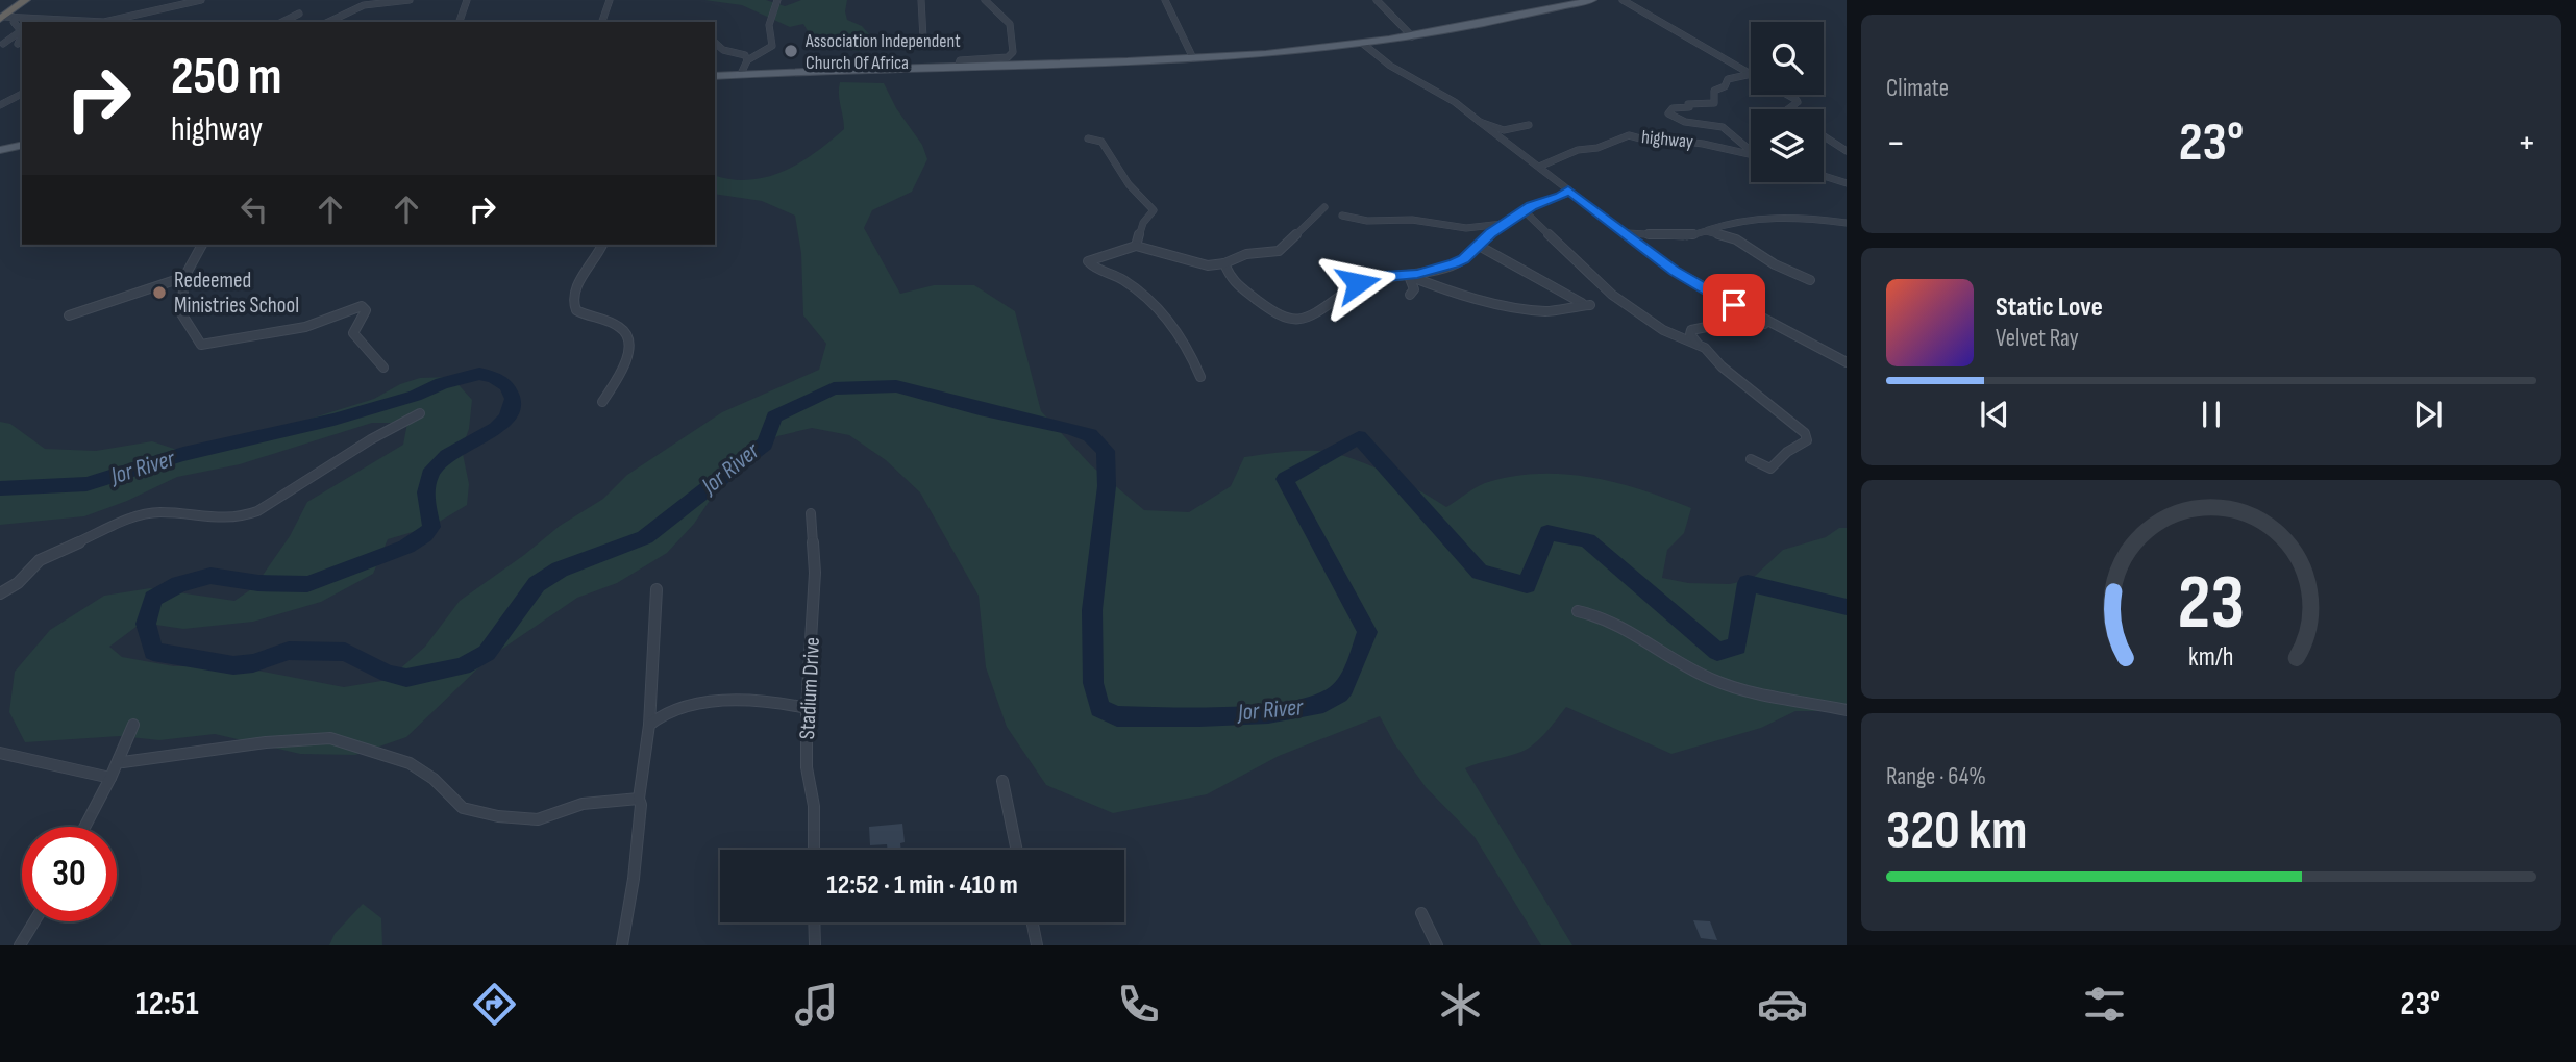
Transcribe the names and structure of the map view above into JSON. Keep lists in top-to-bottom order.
{
  "streets": {
    "street": ["highway", "Stadium Drive"]
  },
  "water": ["Jor River"],
  "places": ["Association Independent Church Of Africa", "Redeemed Ministries School"],
  "page": {
    "tile": [
      "Climate",
      ["Range · 64%", "320 km"]
    ],
    "turn": ["250 m", "highway"],
    "heat": ["−", "23°", "+"],
    "song": ["Static Love", "Velvet Ray"],
    "limit": "30",
    "trip": "12:52 · 1 min · 410 m",
    "tabs": ["12:51", "23°"],
    "gauge": ["23", "km/h"]
  }
}
